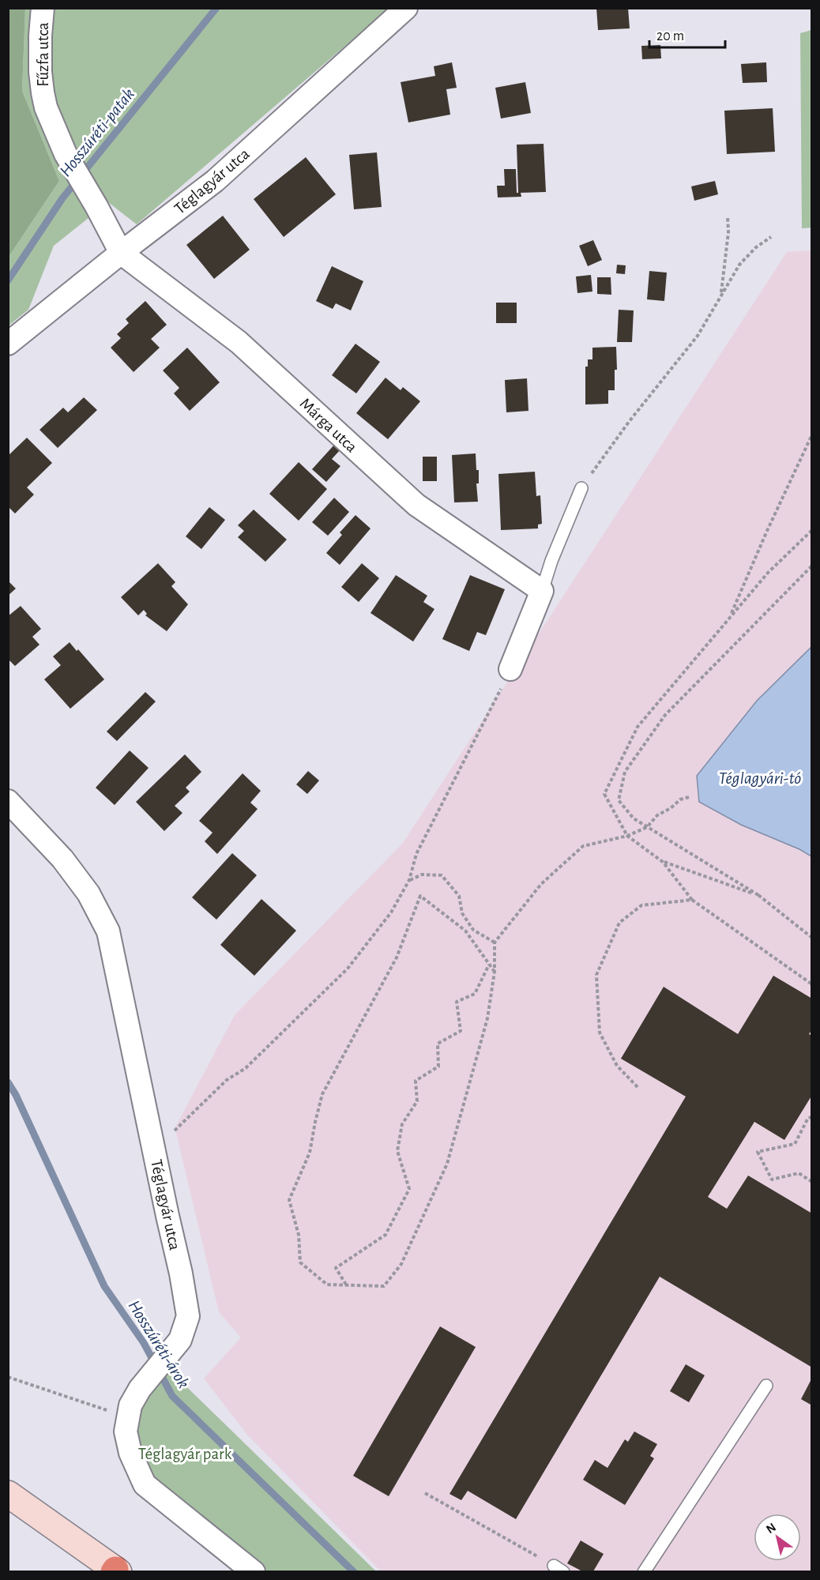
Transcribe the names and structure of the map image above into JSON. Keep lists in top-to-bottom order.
{
  "streets": {
    "street": ["Fűzfa utca", "Téglagyár utca", "Márga utca"]
  },
  "crossings": [
    ["Fűzfa utca", "Téglagyár utca"],
    ["Fűzfa utca", "Márga utca"],
    ["Téglagyár utca", "Márga utca"]
  ],
  "water": ["Hosszúréti-patak", "Téglagyári-tó", "Hosszúréti-árok"],
  "parks": ["Téglagyár park"],
  "scale_bar": "20 m",
  "north": "top left"
}
